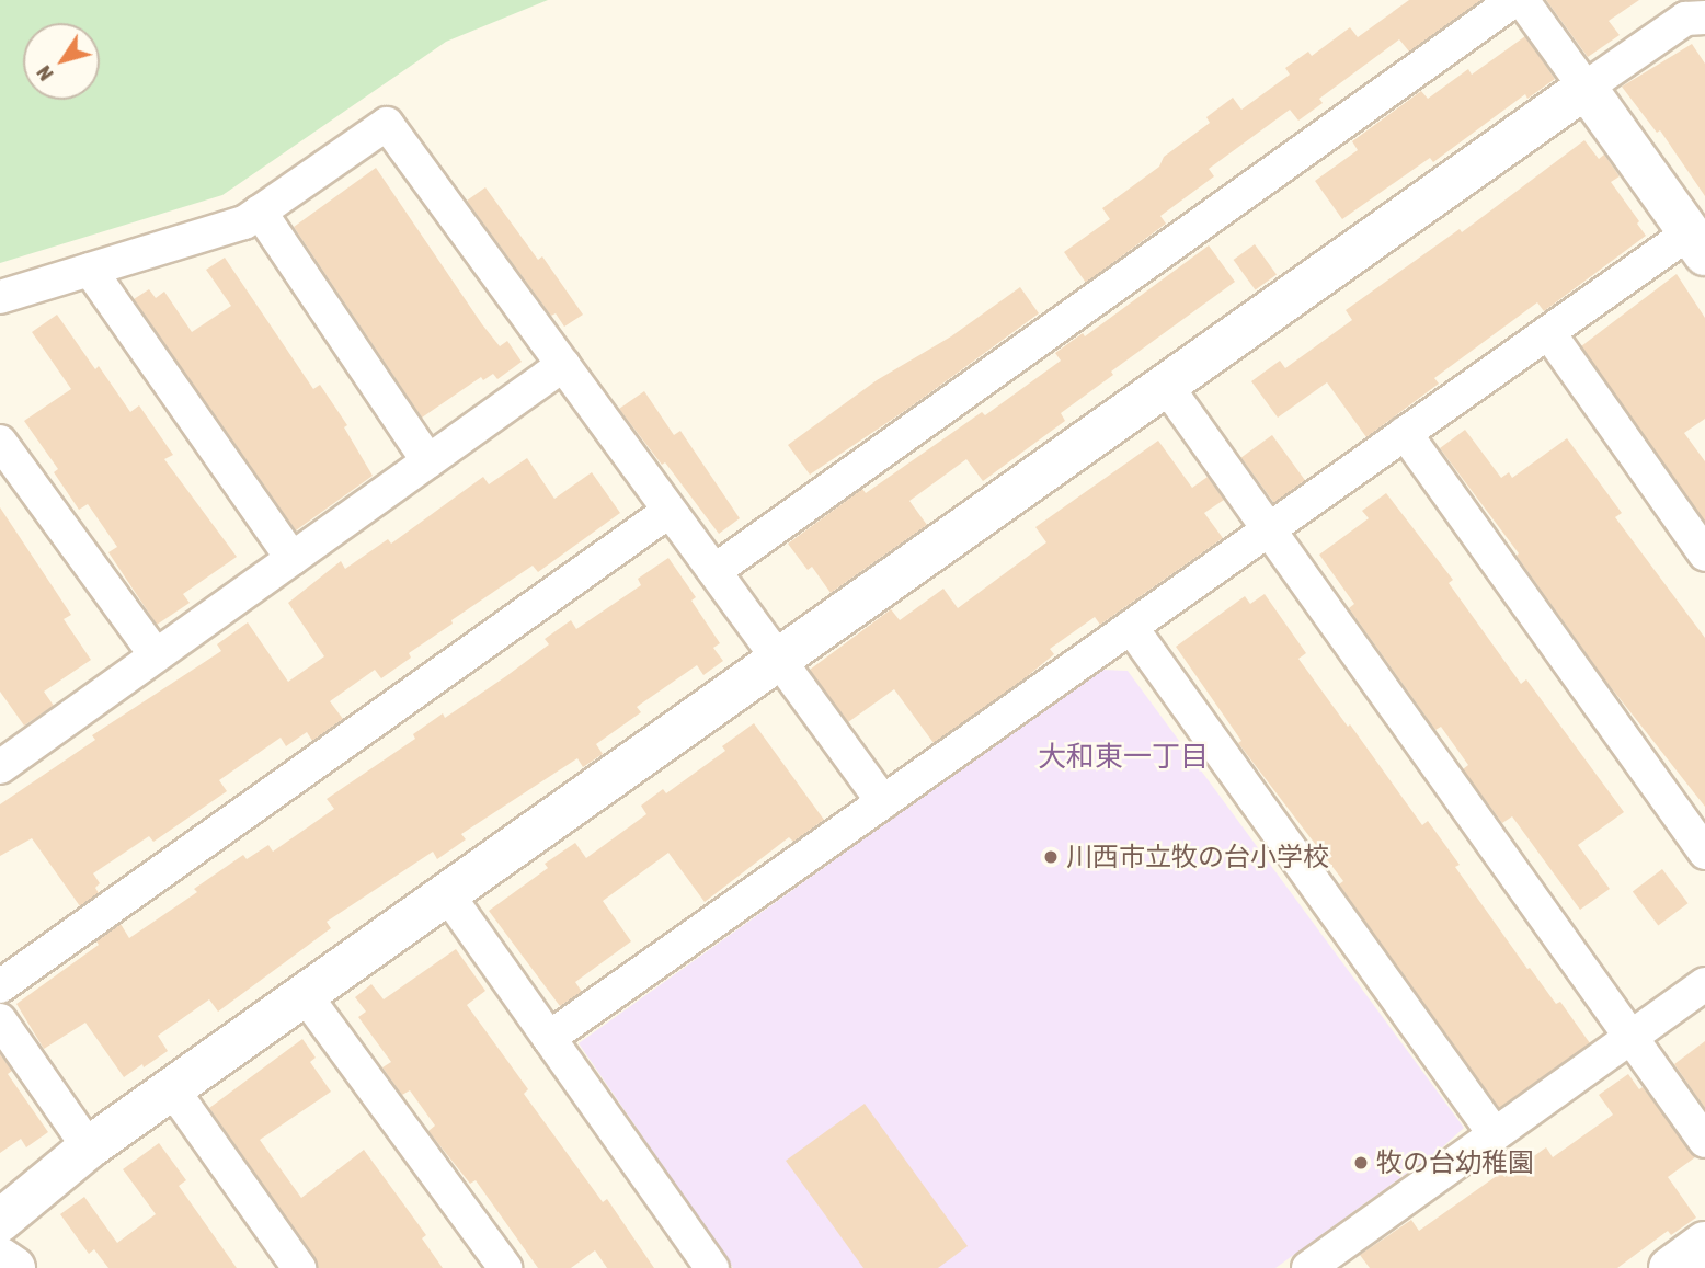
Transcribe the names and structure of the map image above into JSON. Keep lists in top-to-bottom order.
{
  "districts": ["大和東一丁目"],
  "places": ["川西市立牧の台小学校", "牧の台幼稚園"],
  "north": "bottom left"
}
